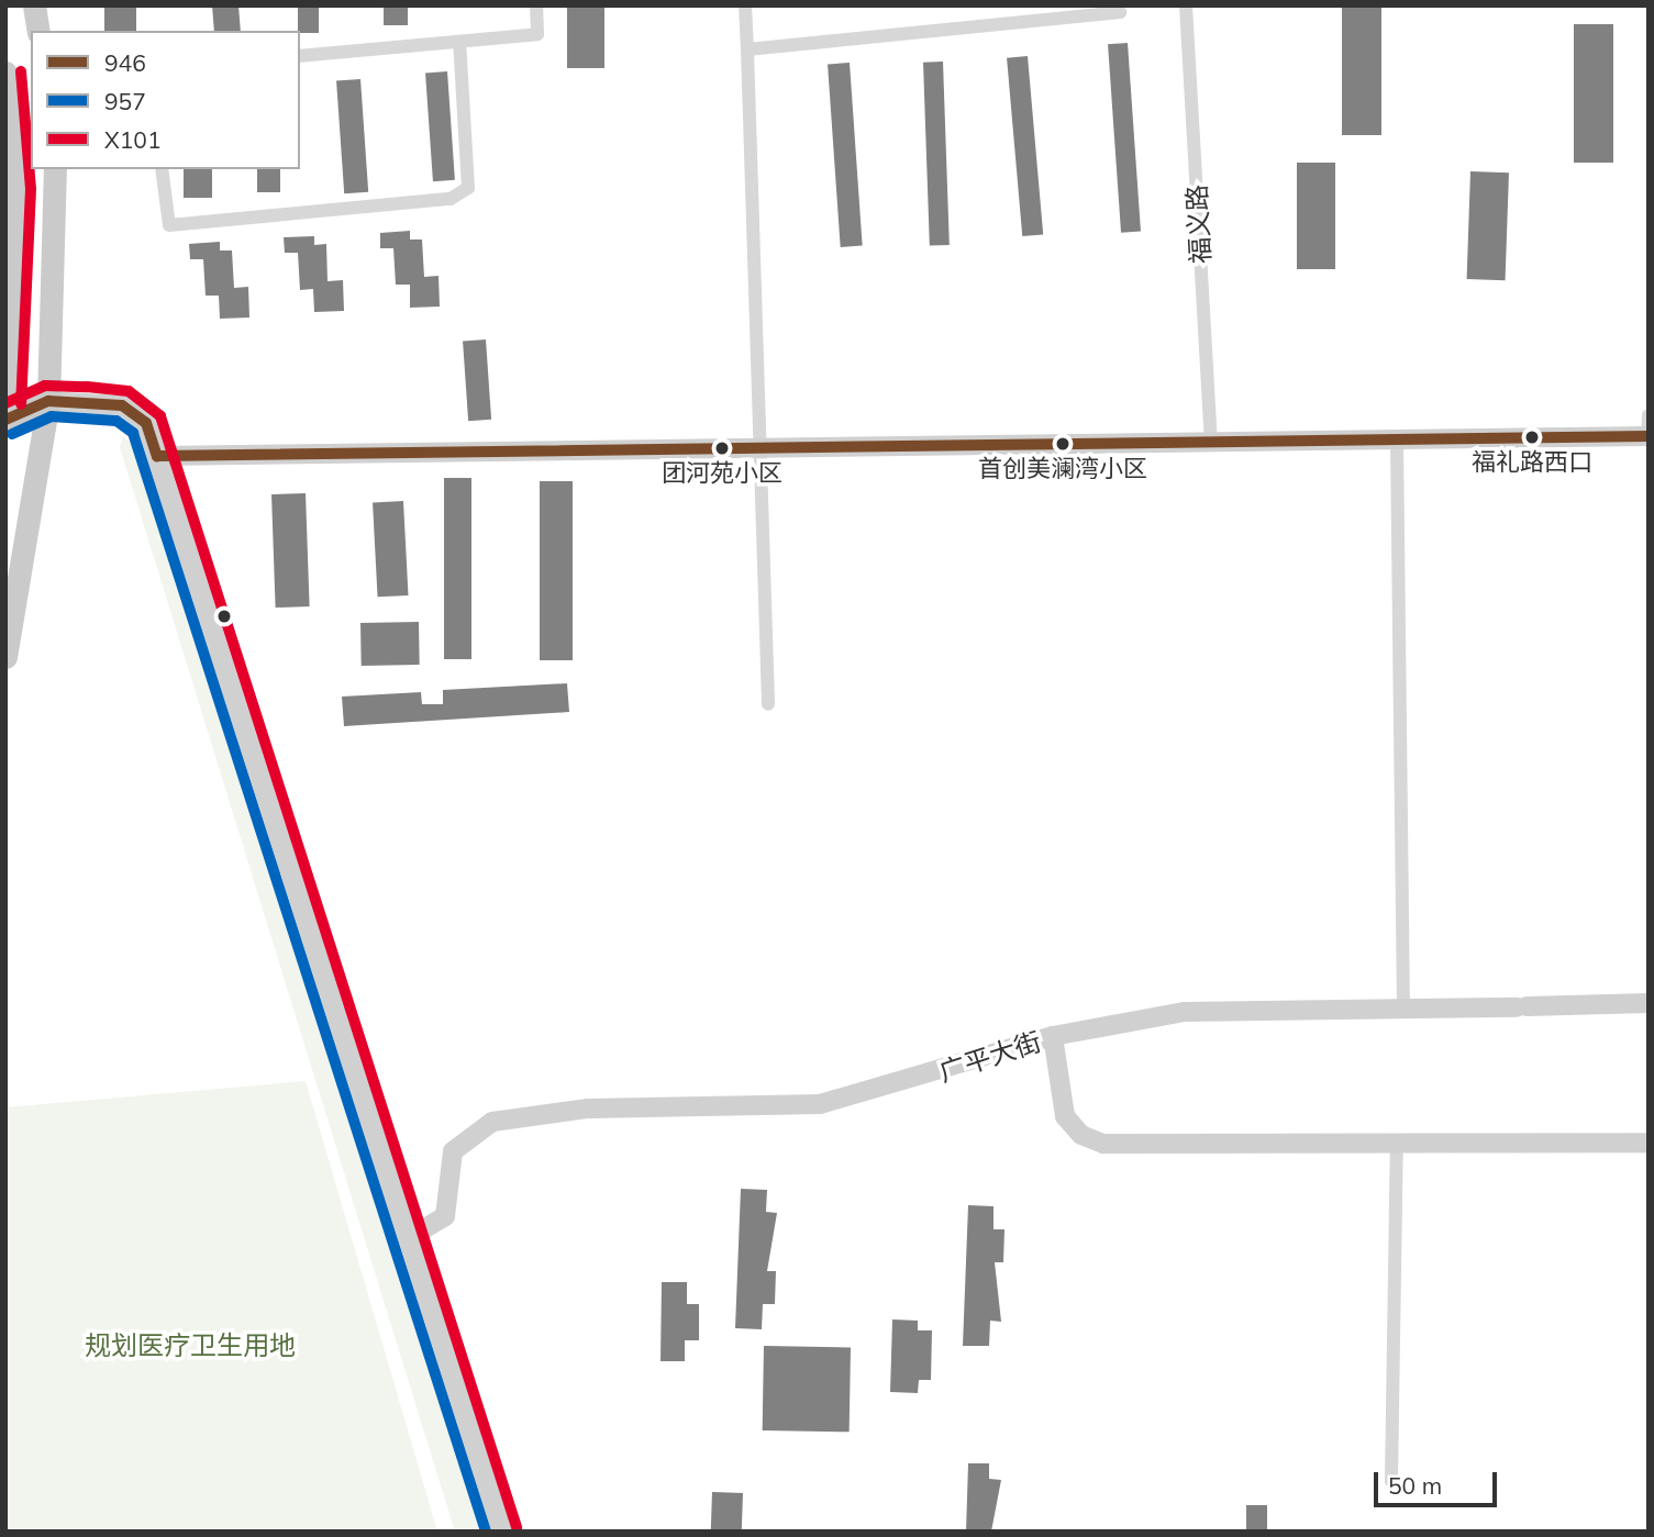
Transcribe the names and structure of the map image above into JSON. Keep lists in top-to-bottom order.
{
  "streets": {
    "street": ["福义路", "广平大街"]
  },
  "parks": ["规划医疗卫生用地"],
  "places": ["福礼路西口", "首创美澜湾小区", "团河苑小区"],
  "lines": ["transit line X101", "transit line 946", "transit line 957"],
  "legend": ["946", "957", "X101"],
  "scale_bar": "50 m"
}
